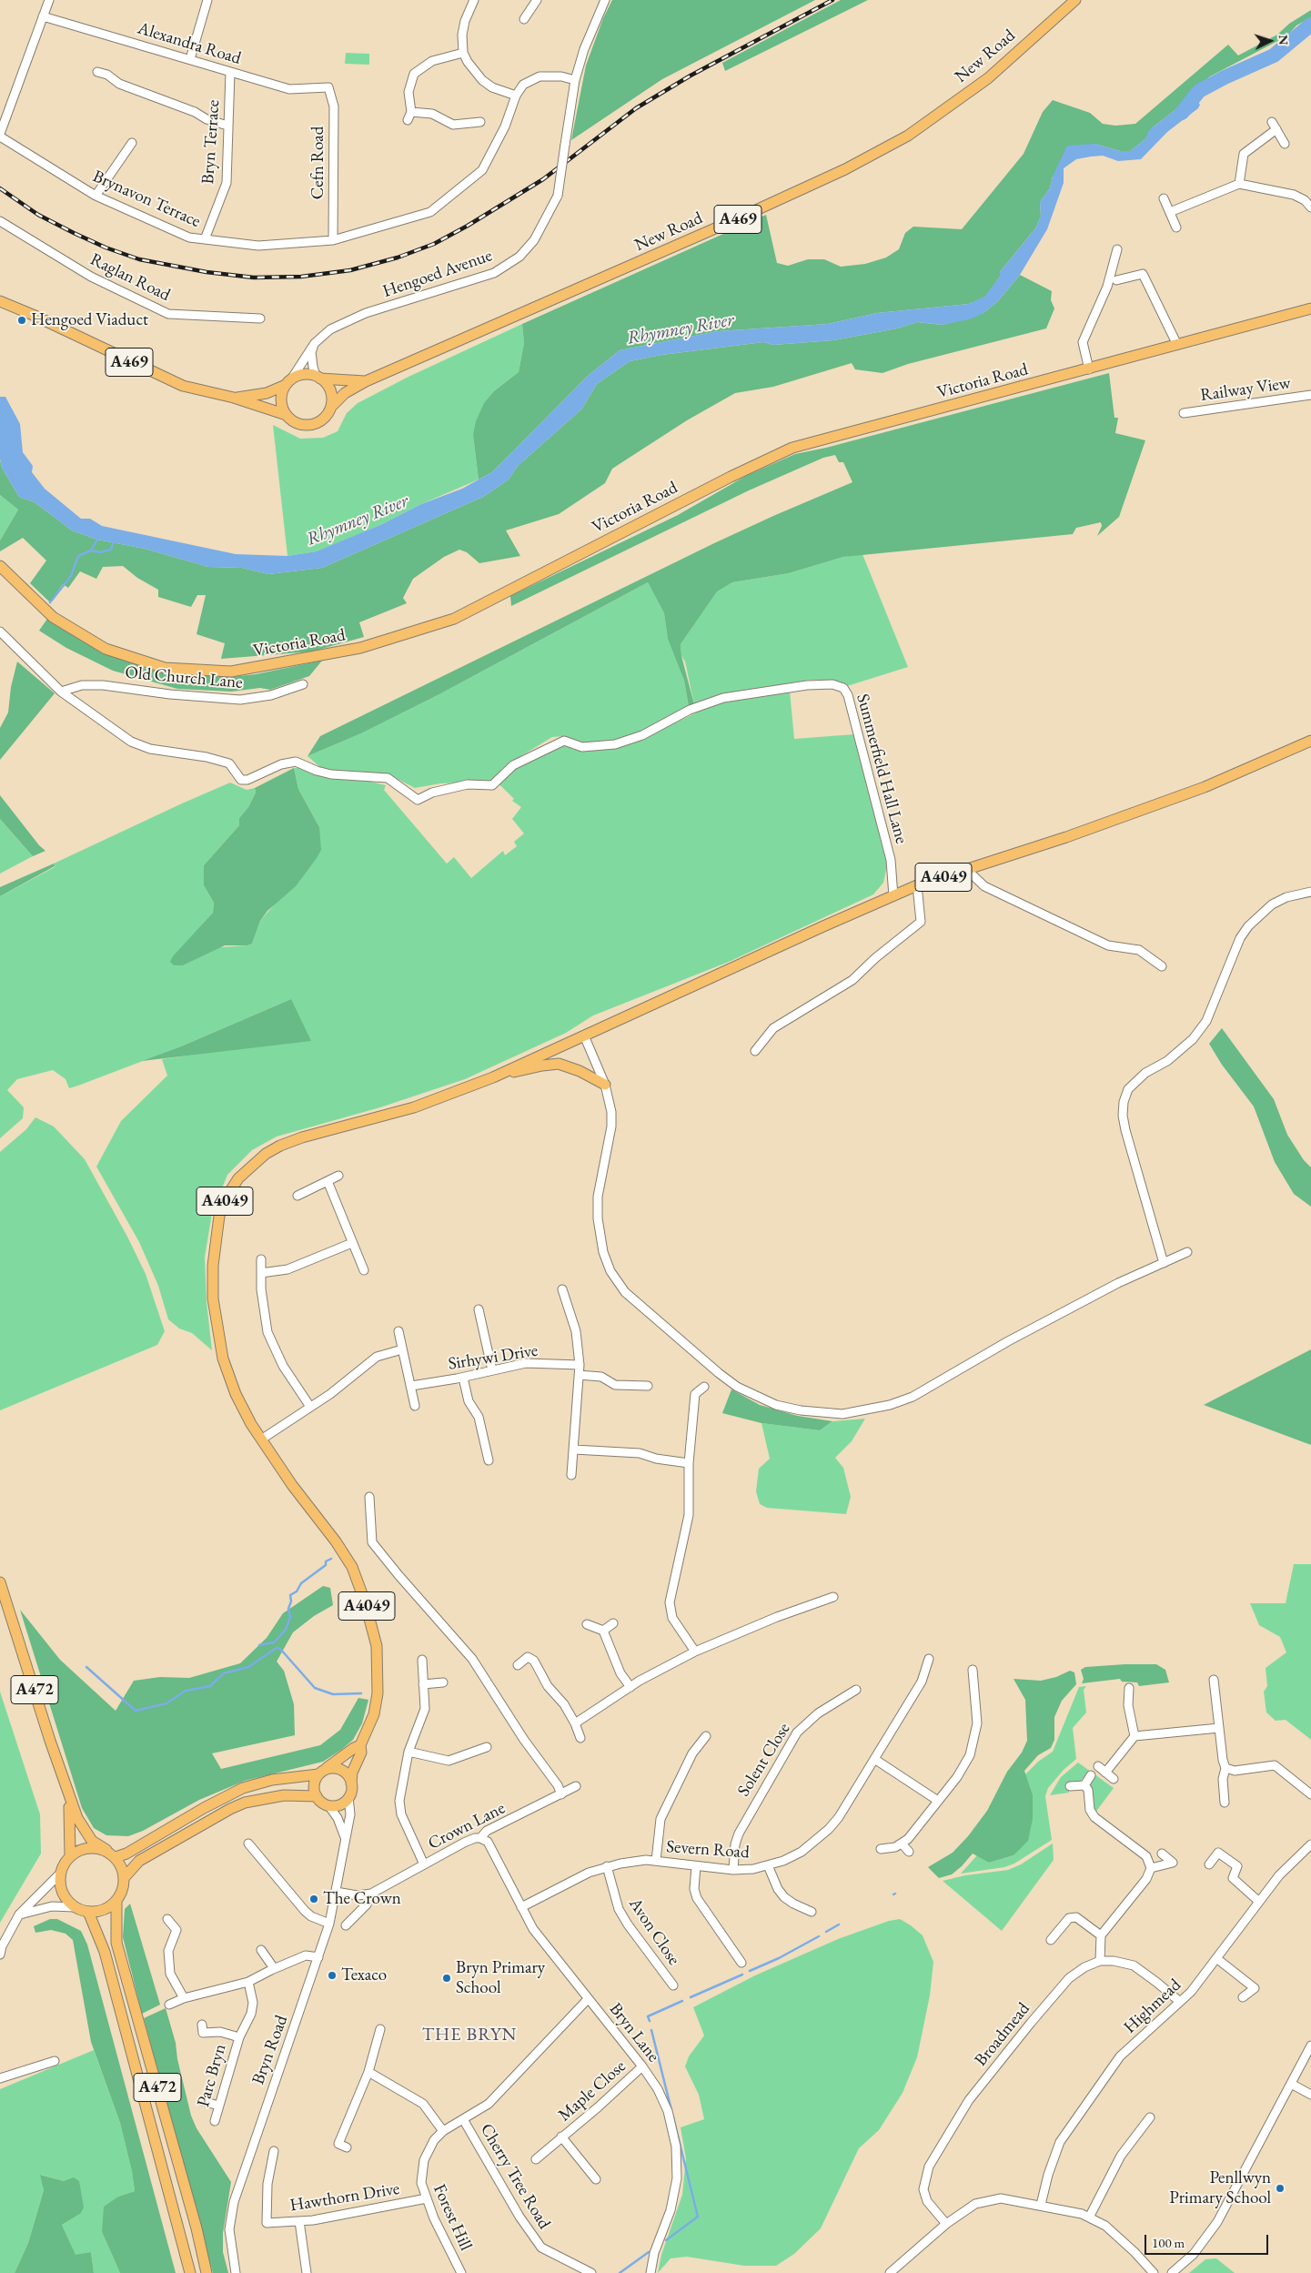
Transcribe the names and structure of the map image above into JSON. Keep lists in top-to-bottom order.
{
  "streets": {
    "main road": [
      "New Road",
      "A469",
      "Victoria Road",
      "A4049",
      "A472"
    ],
    "street": [
      "Alexandra Road",
      "Bryn Terrace",
      "Cefn Road",
      "Brynavon Terrace",
      "Hengoed Avenue",
      "Raglan Road",
      "Railway View",
      "Old Church Lane",
      "Summerfield Hall Lane",
      "Sirhywi Drive",
      "Solent Close",
      "Crown Lane",
      "Severn Road",
      "Avon Close",
      "Highmead",
      "Bryn Lane",
      "Broadmead",
      "Bryn Road",
      "Parc Bryn",
      "Maple Close",
      "Cherry Tree Road",
      "Hawthorn Drive",
      "Forest Hill"
    ]
  },
  "crossings": [
    ["Alexandra Road", "Bryn Terrace"],
    ["Alexandra Road", "Cefn Road"],
    ["New Road", "A469"],
    ["New Road", "Hengoed Avenue"],
    ["Bryn Terrace", "Brynavon Terrace"],
    ["Cefn Road", "Brynavon Terrace"],
    ["Brynavon Terrace", "Hengoed Avenue"],
    ["A469", "Hengoed Avenue"],
    ["Old Church Lane", "Summerfield Hall Lane"],
    ["Summerfield Hall Lane", "A4049"],
    ["A4049", "Bryn Road"],
    ["Solent Close", "Severn Road"],
    ["Crown Lane", "Bryn Lane"],
    ["Crown Lane", "Bryn Road"],
    ["Severn Road", "Avon Close"],
    ["Severn Road", "Bryn Lane"],
    ["Bryn Lane", "Maple Close"],
    ["Bryn Lane", "Forest Hill"],
    ["Cherry Tree Road", "Forest Hill"],
    ["Hawthorn Drive", "Forest Hill"]
  ],
  "districts": ["THE BRYN"],
  "water": ["Rhymney River"],
  "places": [
    "Hengoed Viaduct",
    "The Crown",
    "Texaco",
    "Bryn Primary School",
    "Penllwyn Primary School"
  ],
  "scale_bar": "100 m",
  "north": "right"
}
